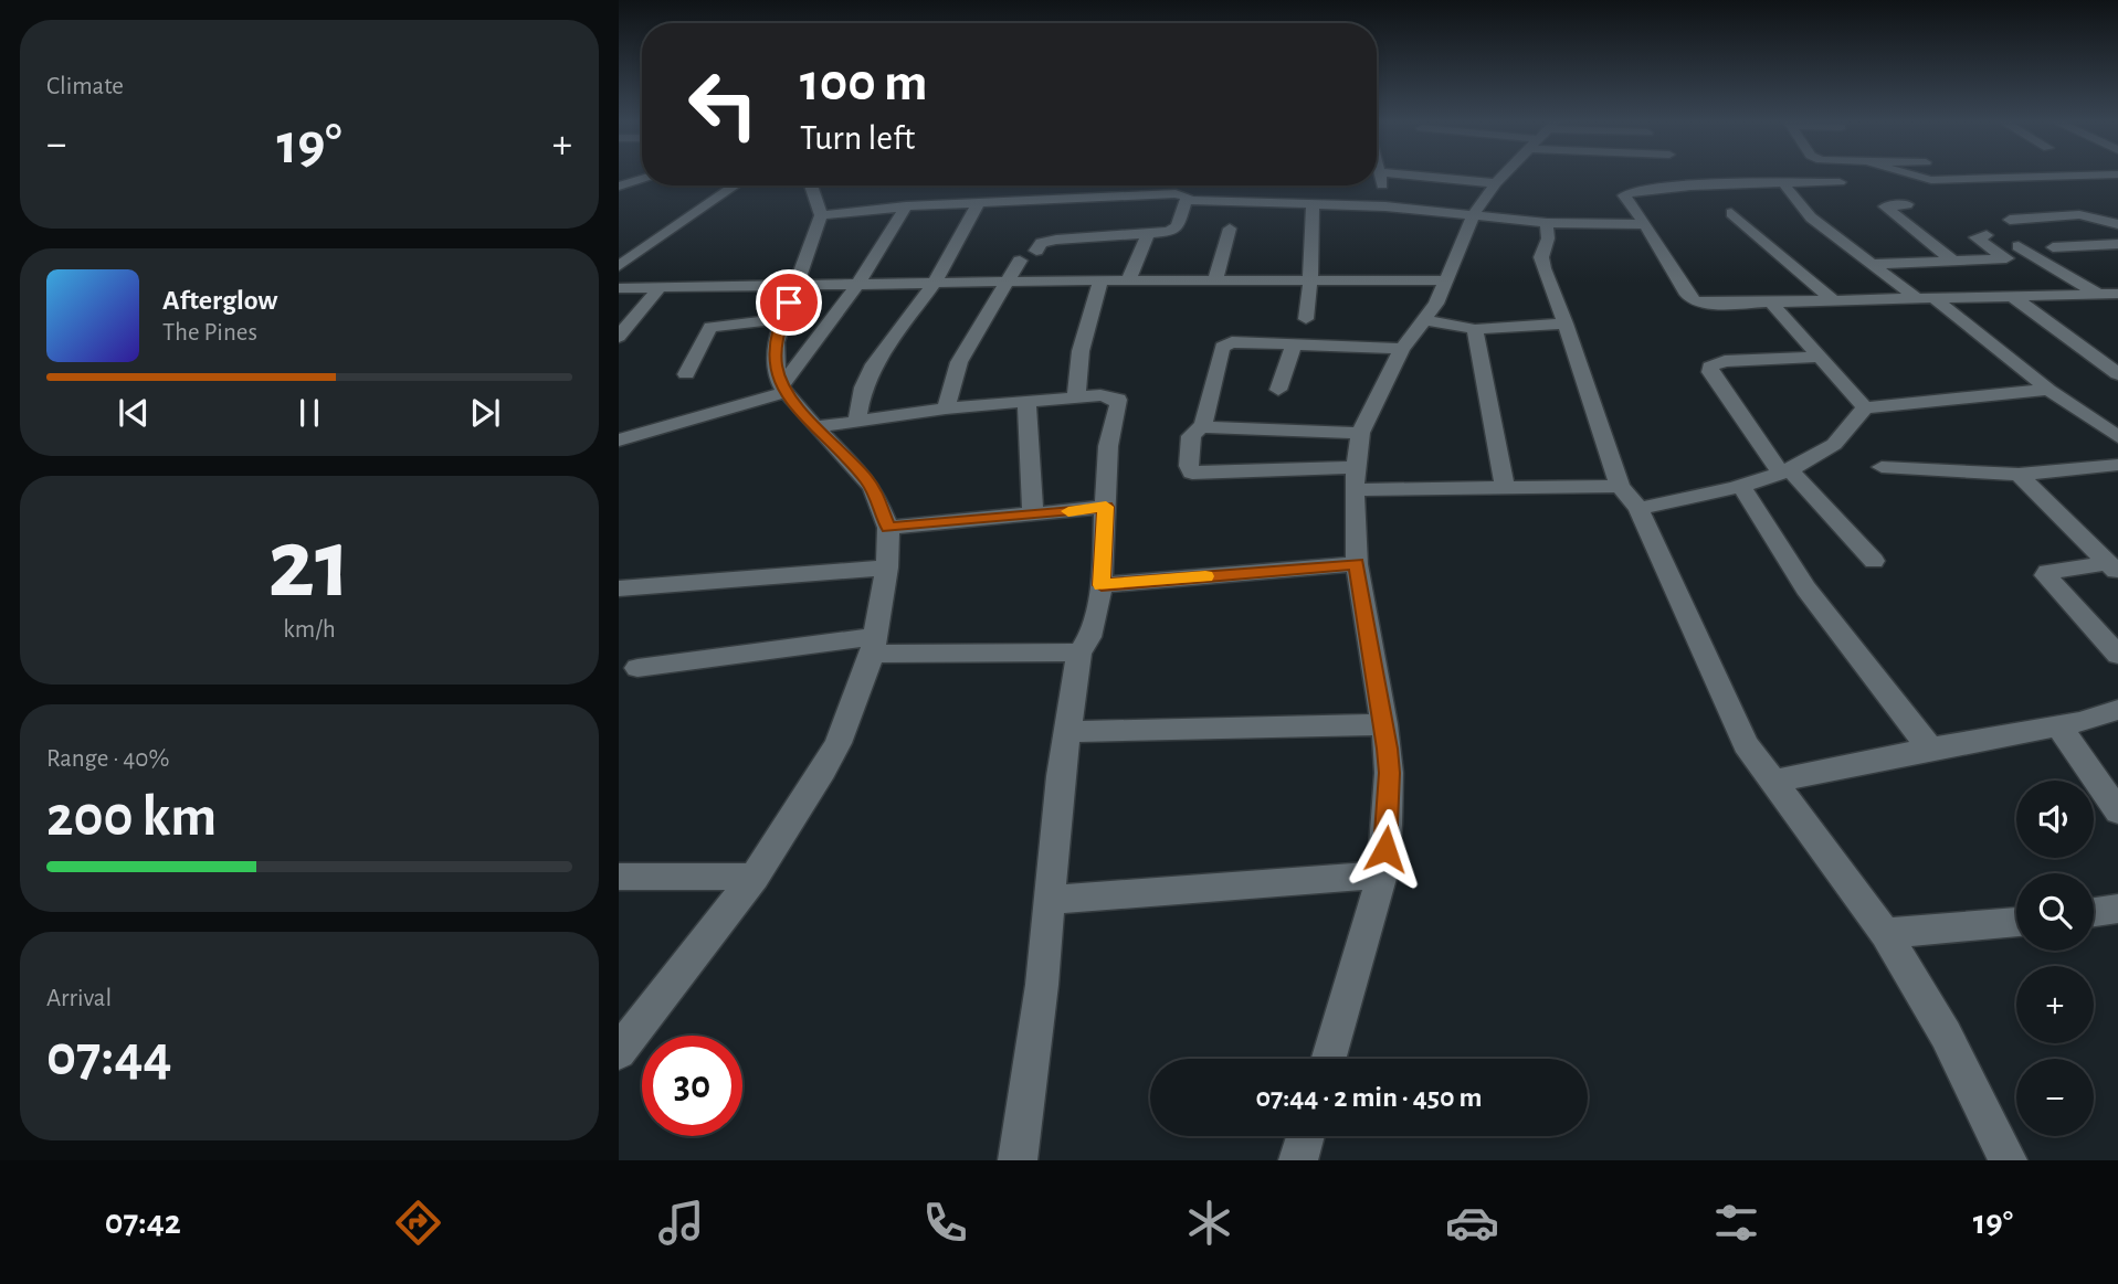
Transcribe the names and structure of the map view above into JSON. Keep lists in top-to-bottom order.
{
  "page": {
    "tile": [
      "Climate",
      ["21", "km/h"],
      ["Range · 40%", "200 km"],
      ["Arrival", "07:44"]
    ],
    "turn": ["100 m", "Turn left"],
    "heat": ["−", "19°", "+"],
    "song": ["Afterglow", "The Pines"],
    "map_buttons": ["+", "−"],
    "limit": "30",
    "trip": "07:44 · 2 min · 450 m",
    "tabs": ["07:42", "19°"]
  }
}
